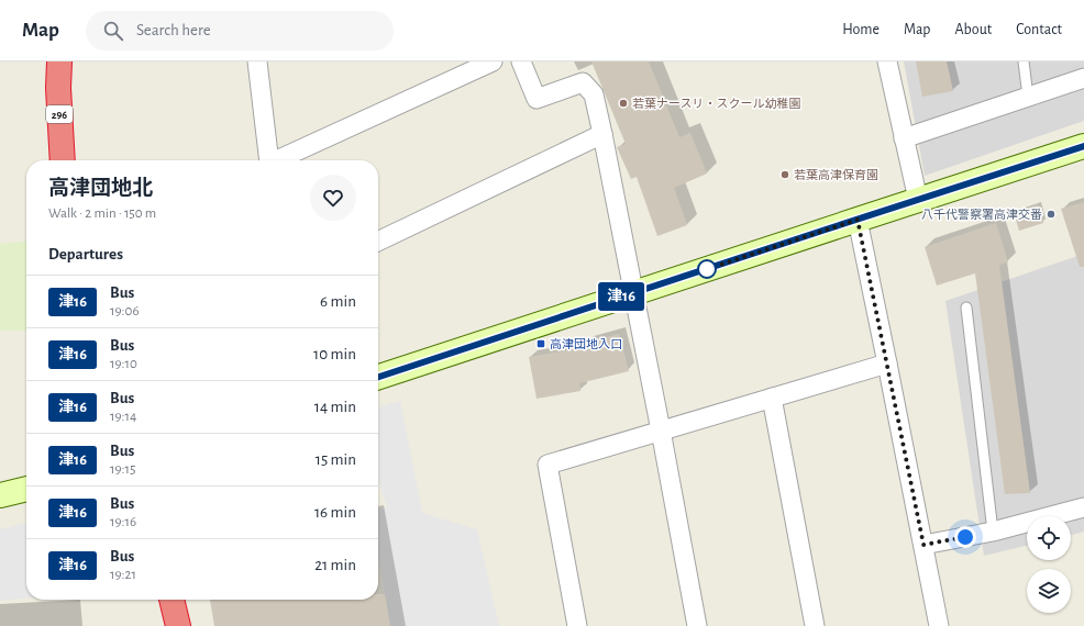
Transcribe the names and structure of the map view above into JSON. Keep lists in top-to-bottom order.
{
  "streets": {
    "highway": ["296"]
  },
  "places": {
    "other": ["若葉ナースリ・スクール幼稚園", "若葉高津保育園", "八千代警察署高津交番"],
    "transit": ["高津団地入口"]
  },
  "lines": ["bus line 津16"],
  "page": {
    "header": "Map",
    "search": "Search here",
    "nav": [
      "Home",
      "Map",
      "About",
      "Contact"
    ],
    "on_map": "津16",
    "heading": [
      ["高津団地北", "Walk · 2 min · 150 m"],
      "Departures"
    ],
    "list": [
      {
        "mark": "津16",
        "name": "Bus",
        "note": "19:06",
        "value": "6 min"
      },
      {
        "mark": "津16",
        "name": "Bus",
        "note": "19:10",
        "value": "10 min"
      },
      {
        "mark": "津16",
        "name": "Bus",
        "note": "19:14",
        "value": "14 min"
      },
      {
        "mark": "津16",
        "name": "Bus",
        "note": "19:15",
        "value": "15 min"
      },
      {
        "mark": "津16",
        "name": "Bus",
        "note": "19:16",
        "value": "16 min"
      },
      {
        "mark": "津16",
        "name": "Bus",
        "note": "19:21",
        "value": "21 min"
      }
    ]
  }
}
